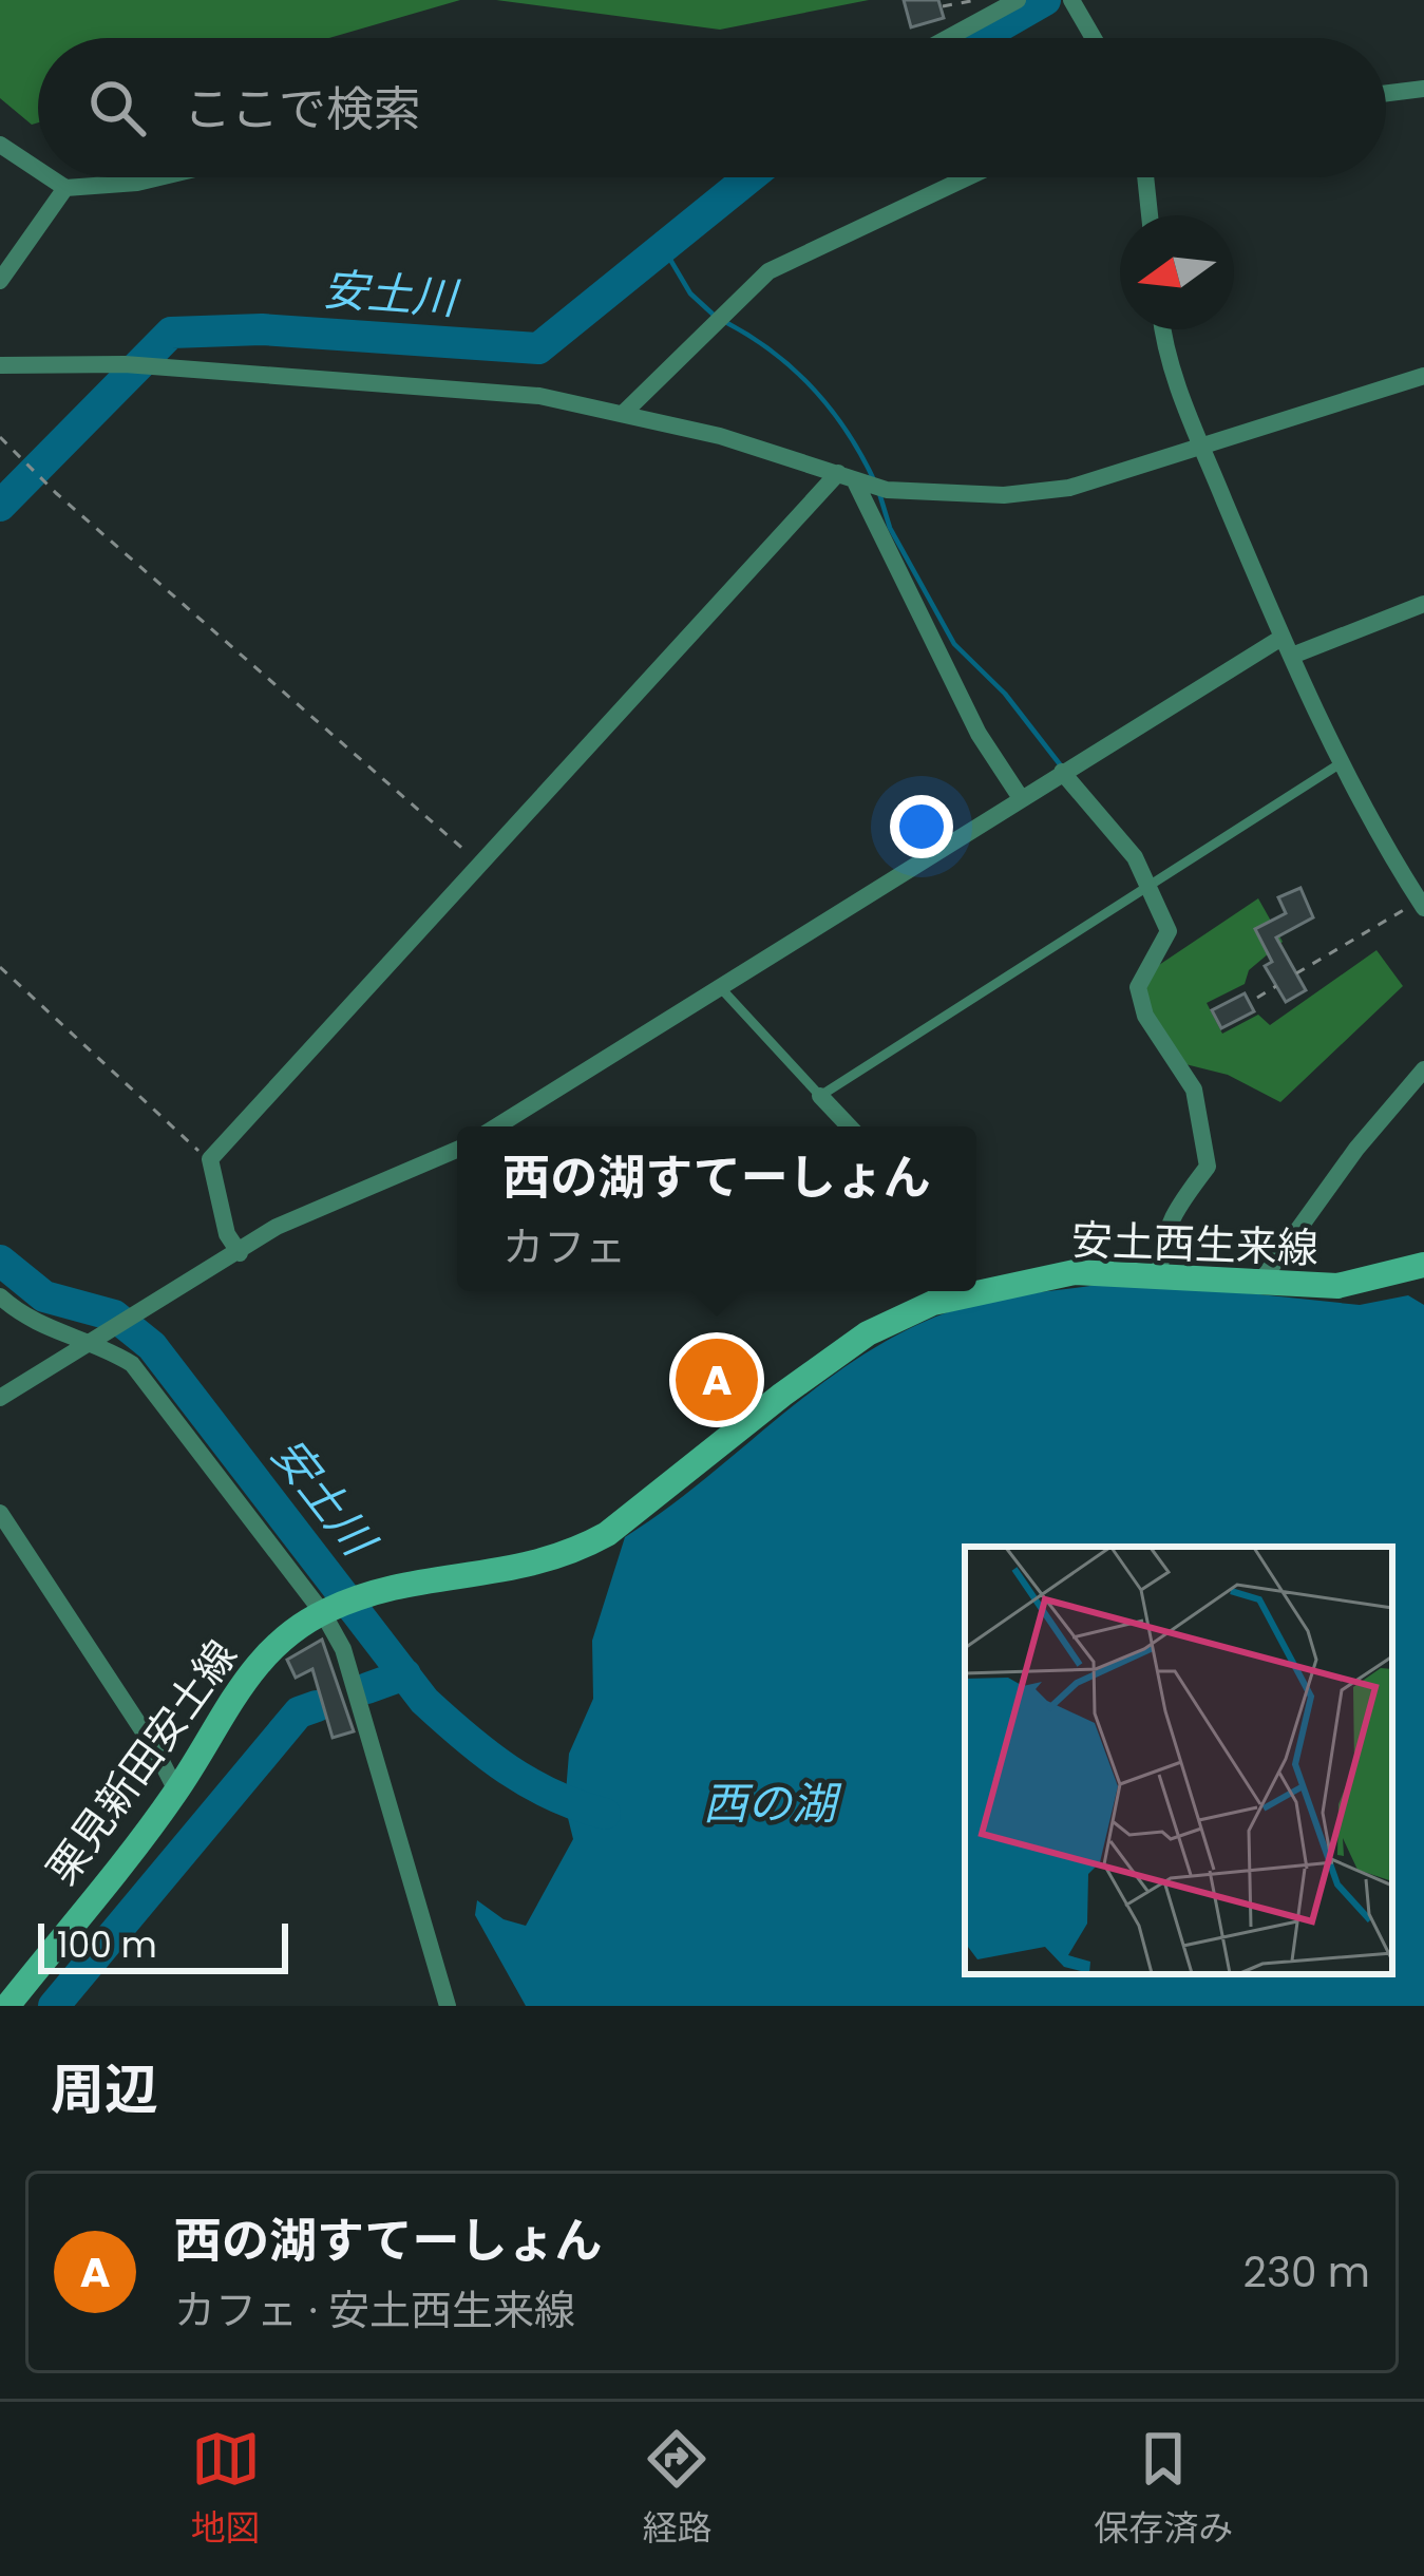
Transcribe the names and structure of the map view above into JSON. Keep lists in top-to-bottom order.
{
  "streets": {
    "main road": ["安土西生来線", "栗見新田安土線"]
  },
  "crossings": [
    ["安土西生来線", "栗見新田安土線"]
  ],
  "water": ["安土川", "西の湖"],
  "scale_bar": "100 m",
  "north": "left",
  "page": {
    "search": "ここで検索",
    "popup": ["西の湖すてーしょん", "カフェ"],
    "pins": "A",
    "scale": "100 m",
    "heading": "周辺",
    "list": [
      {
        "mark": "A",
        "name": "西の湖すてーしょん",
        "note": "カフェ · 安土西生来線",
        "value": "230 m"
      }
    ],
    "nav": ["地図", "経路", "保存済み"]
  }
}
